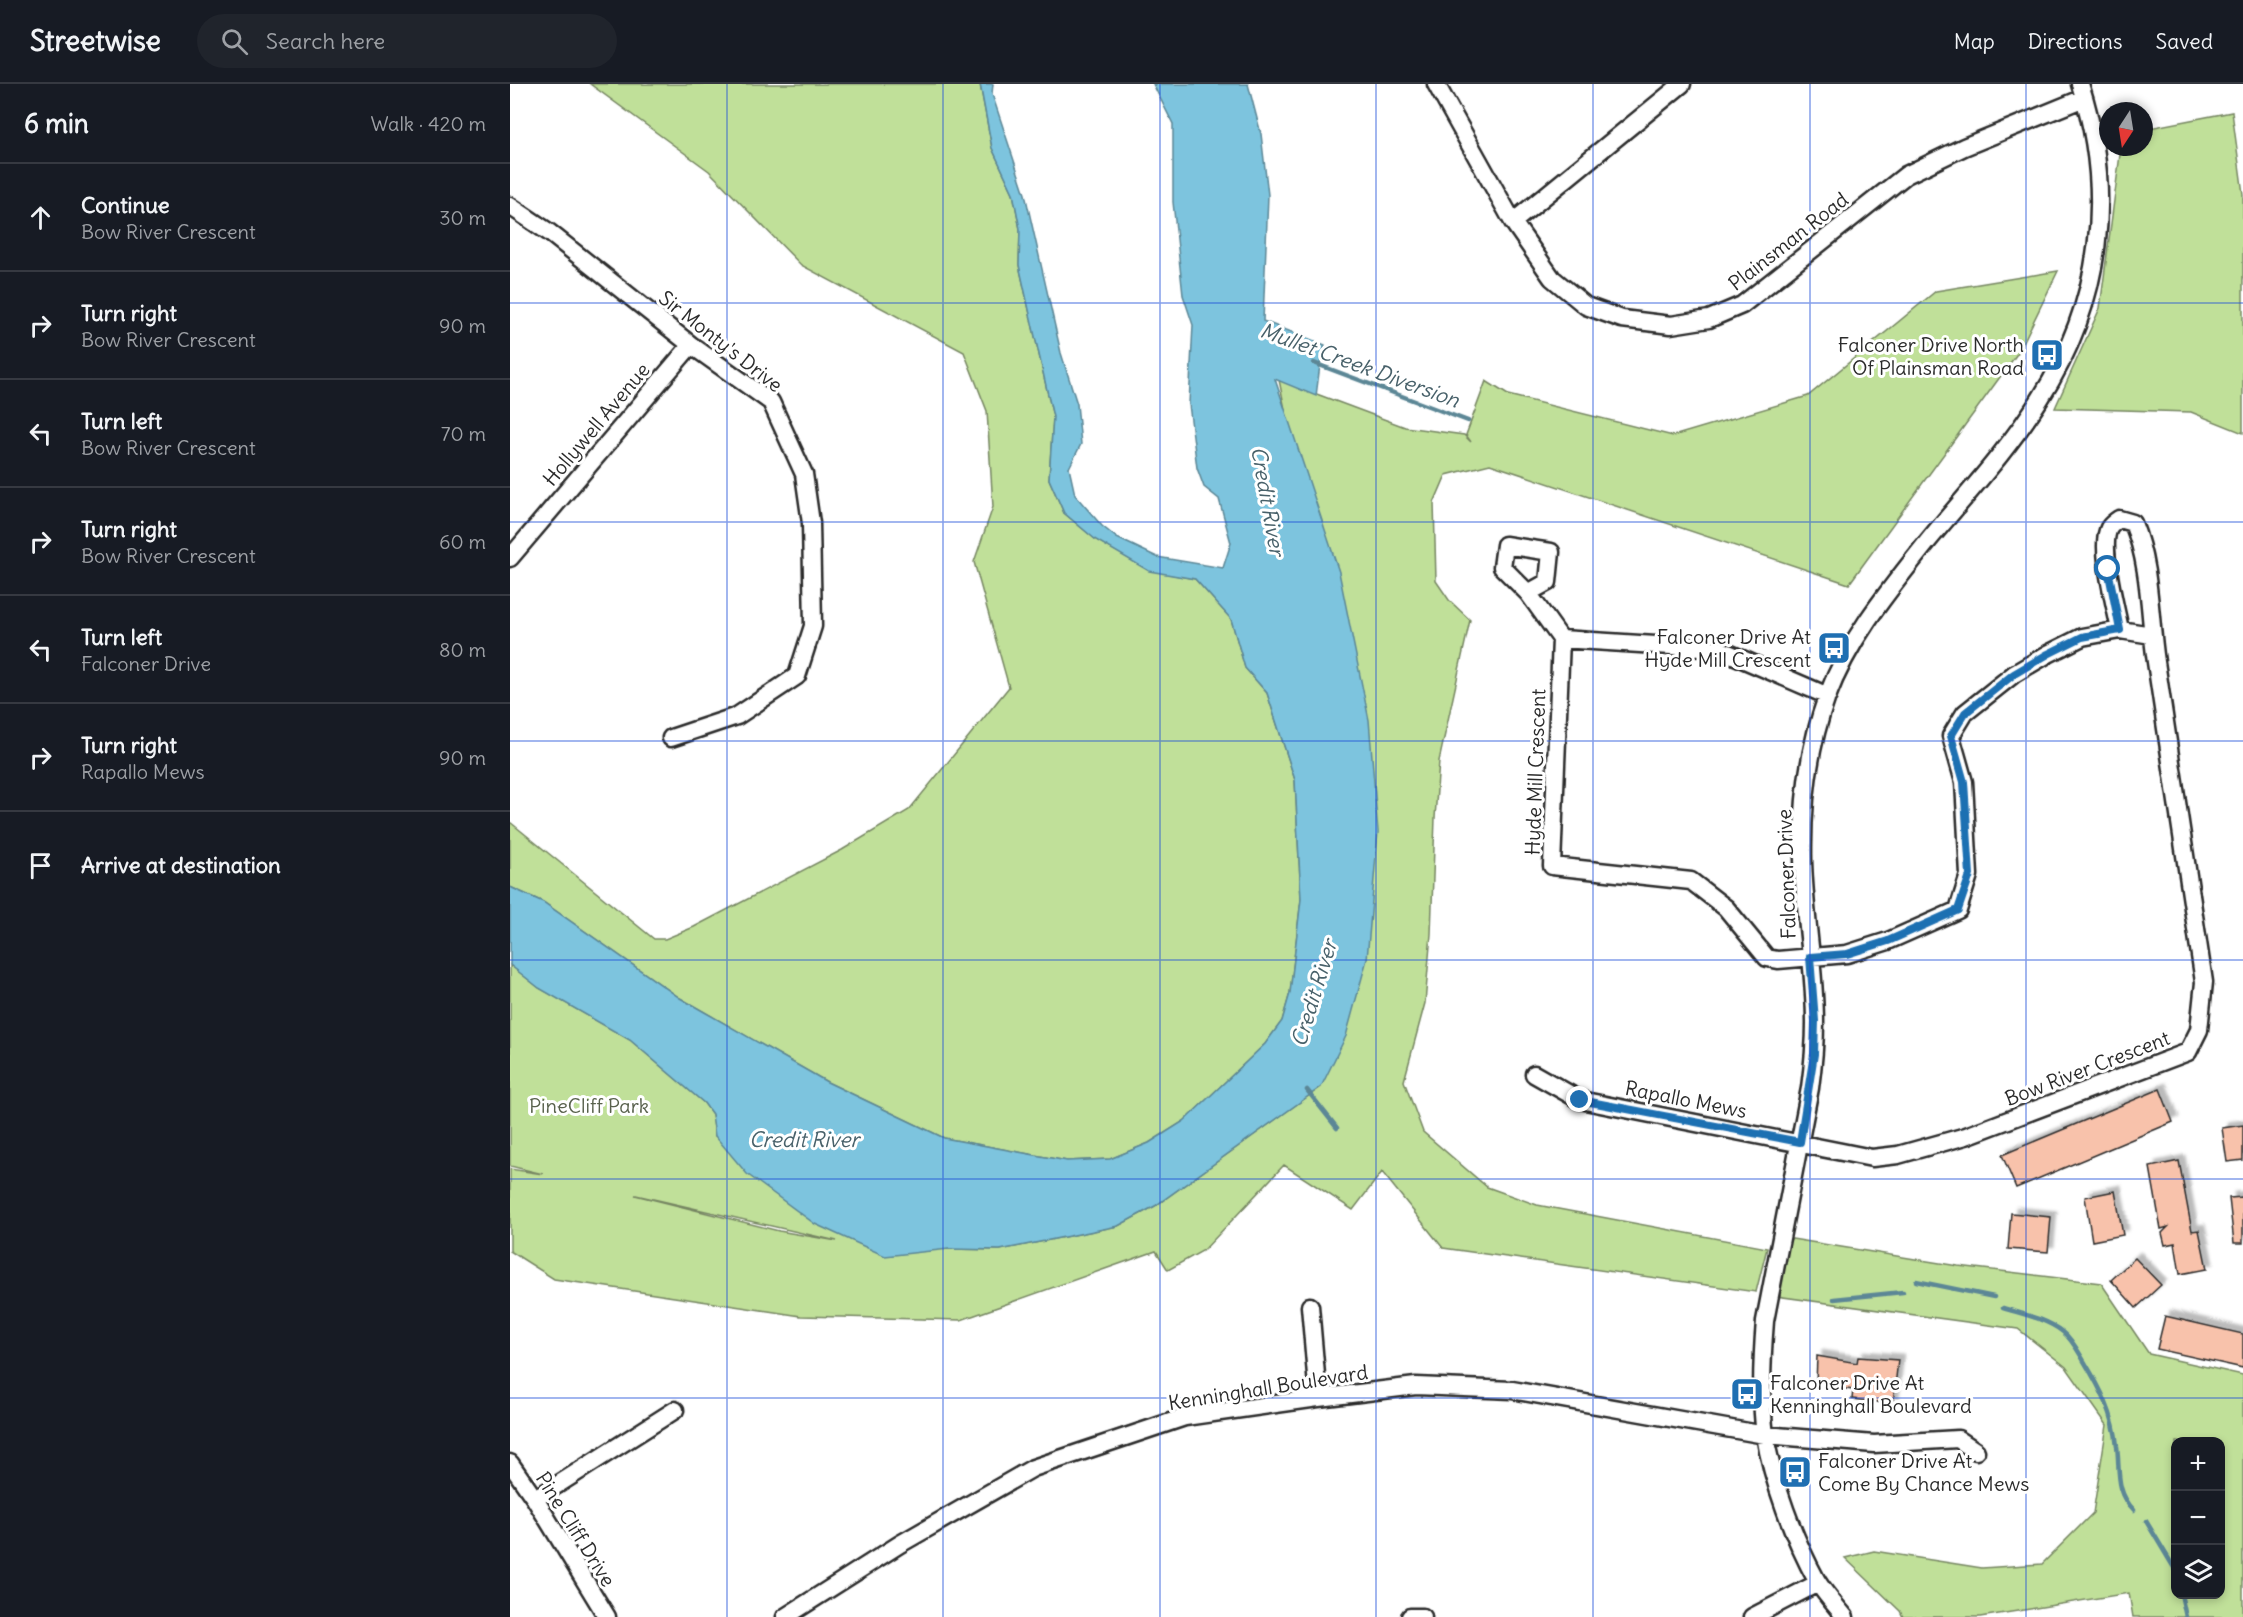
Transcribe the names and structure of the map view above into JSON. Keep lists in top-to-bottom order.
{
  "streets": {
    "street": [
      "Plainsman Road",
      "Sir Monty's Drive",
      "Hollywell Avenue",
      "Hyde Mill Crescent",
      "Falconer Drive",
      "Bow River Crescent",
      "Rapallo Mews",
      "Kenninghall Boulevard",
      "Pine Cliff Drive"
    ]
  },
  "crossings": [
    ["Plainsman Road", "Falconer Drive"],
    ["Sir Monty's Drive", "Hollywell Avenue"],
    ["Hyde Mill Crescent", "Falconer Drive"],
    ["Falconer Drive", "Bow River Crescent"],
    ["Falconer Drive", "Rapallo Mews"],
    ["Falconer Drive", "Kenninghall Boulevard"],
    ["Bow River Crescent", "Rapallo Mews"]
  ],
  "water": ["Mullet Creek Diversion", "Credit River"],
  "parks": ["PineCliff Park"],
  "places": {
    "bus stop": [
      "Falconer Drive North Of Plainsman Road",
      "Falconer Drive At Hyde Mill Crescent",
      "Falconer Drive At Kenninghall Boulevard",
      "Falconer Drive At Come By Chance Mews"
    ]
  },
  "north": "bottom",
  "page": {
    "header": "Streetwise",
    "search": "Search here",
    "nav": ["Map", "Directions", "Saved"],
    "heading": ["6 min", "Walk · 420 m"],
    "list": [
      ["Continue", "Bow River Crescent", "30 m"],
      ["Turn right", "Bow River Crescent", "90 m"],
      ["Turn left", "Bow River Crescent", "70 m"],
      ["Turn right", "Bow River Crescent", "60 m"],
      ["Turn left", "Falconer Drive", "80 m"],
      ["Turn right", "Rapallo Mews", "90 m"],
      "Arrive at destination"
    ],
    "map_buttons": ["+", "−"]
  }
}
